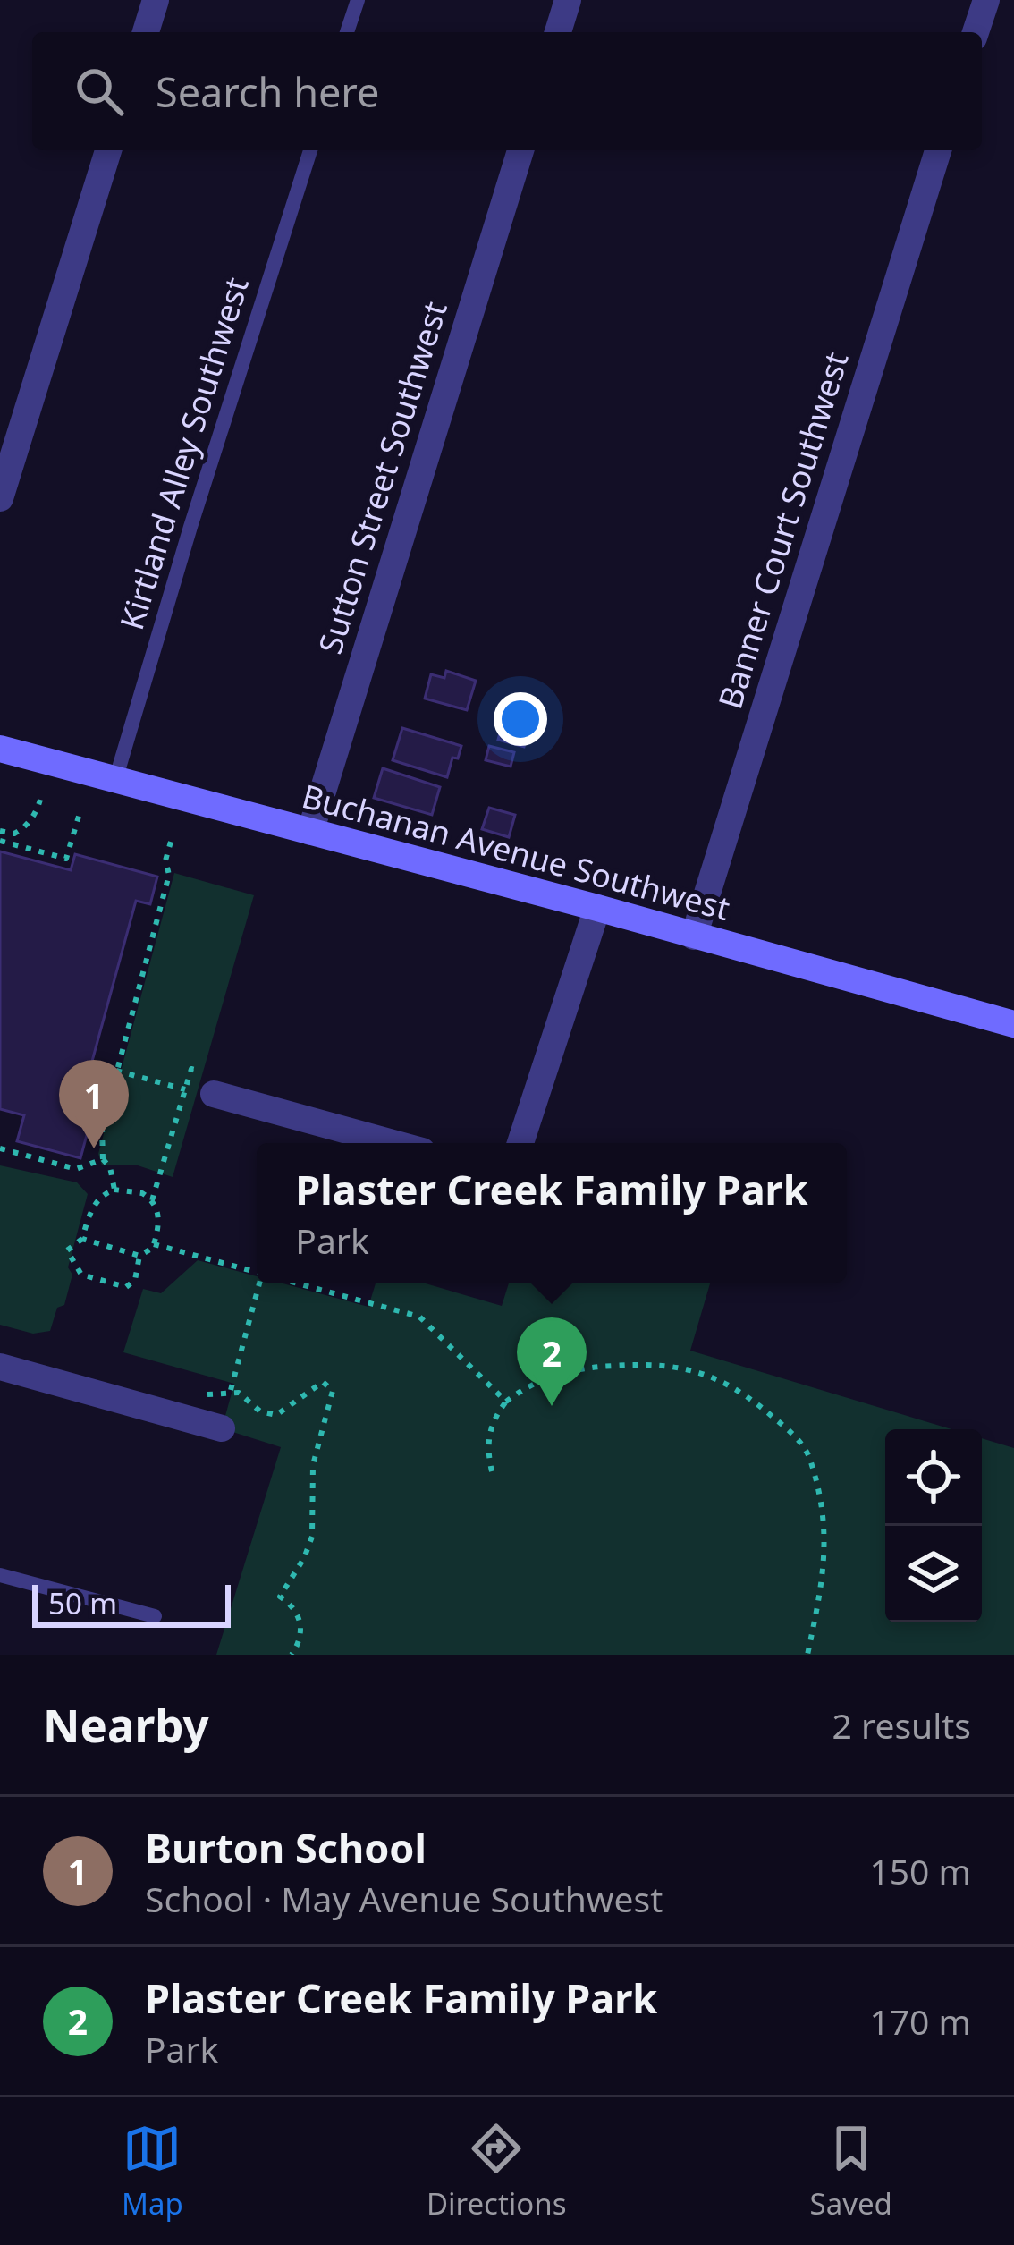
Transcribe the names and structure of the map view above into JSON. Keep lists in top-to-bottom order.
{
  "streets": {
    "street": ["Sutton Street Southwest", "Banner Court Southwest", "Buchanan Avenue Southwest"],
    "lane": ["Kirtland Alley Southwest"]
  },
  "crossings": [
    ["Kirtland Alley Southwest", "Buchanan Avenue Southwest"],
    ["Sutton Street Southwest", "Buchanan Avenue Southwest"],
    ["Banner Court Southwest", "Buchanan Avenue Southwest"]
  ],
  "scale_bar": "50 m",
  "page": {
    "search": "Search here",
    "pins": ["1", "2"],
    "popup": ["Plaster Creek Family Park", "Park"],
    "scale": "50 m",
    "heading": ["Nearby", "2 results"],
    "list": [
      {
        "mark": "1",
        "name": "Burton School",
        "note": "School · May Avenue Southwest",
        "value": "150 m"
      },
      {
        "mark": "2",
        "name": "Plaster Creek Family Park",
        "note": "Park",
        "value": "170 m"
      }
    ],
    "nav": ["Map", "Directions", "Saved"]
  }
}
